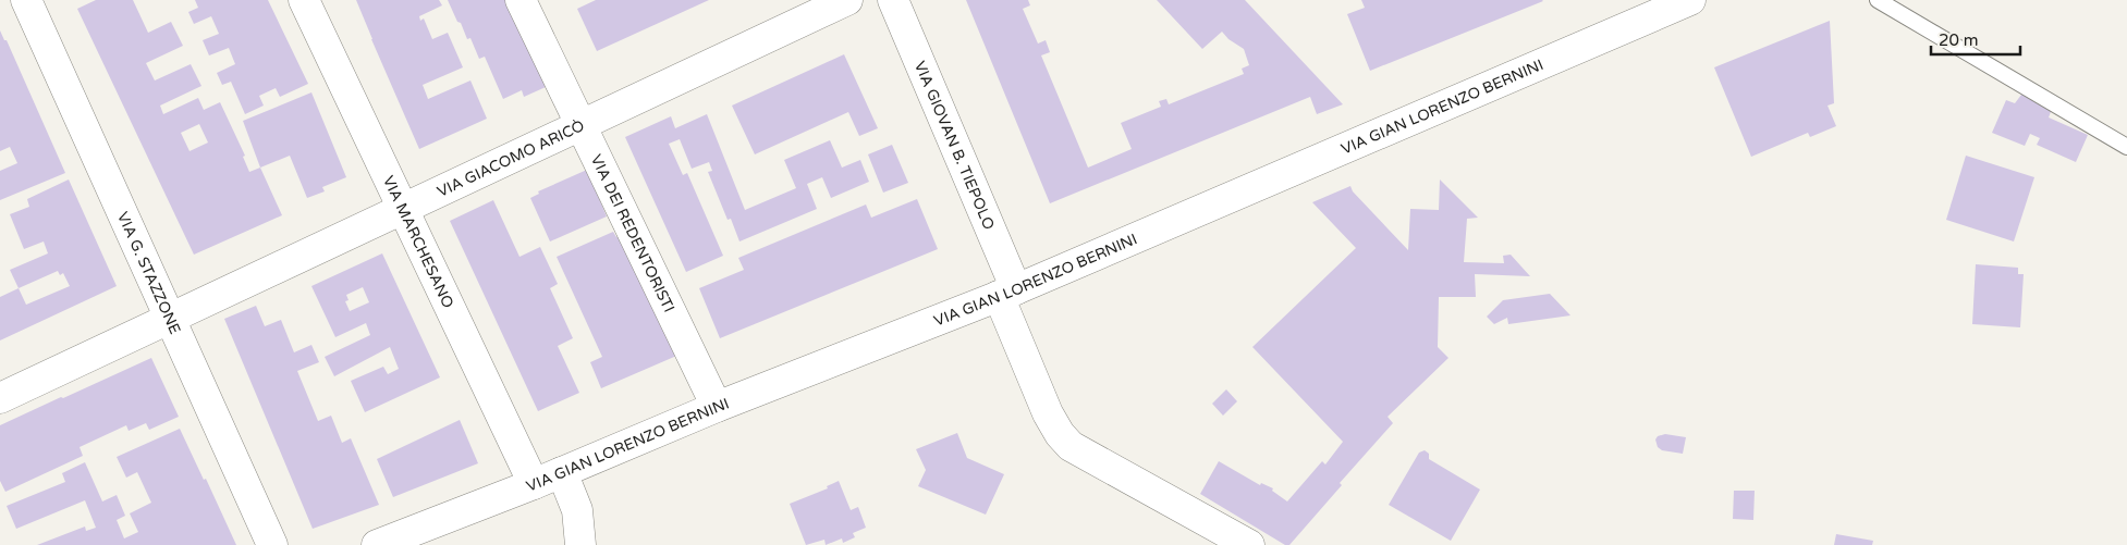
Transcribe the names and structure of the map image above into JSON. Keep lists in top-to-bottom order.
{
  "streets": {
    "street": [
      "VIA GIAN LORENZO BERNINI",
      "VIA GIOVAN B. TIEPOLO",
      "VIA GIACOMO ARICÒ",
      "VIA DEI REDENTORISTI",
      "VIA MARCHESANO",
      "VIA G. STAZZONE"
    ]
  },
  "crossings": [
    ["VIA GIAN LORENZO BERNINI", "VIA GIOVAN B. TIEPOLO"],
    ["VIA GIAN LORENZO BERNINI", "VIA DEI REDENTORISTI"],
    ["VIA GIAN LORENZO BERNINI", "VIA MARCHESANO"],
    ["VIA GIACOMO ARICÒ", "VIA DEI REDENTORISTI"],
    ["VIA GIACOMO ARICÒ", "VIA MARCHESANO"],
    ["VIA GIACOMO ARICÒ", "VIA G. STAZZONE"]
  ],
  "scale_bar": "20 m"
}
